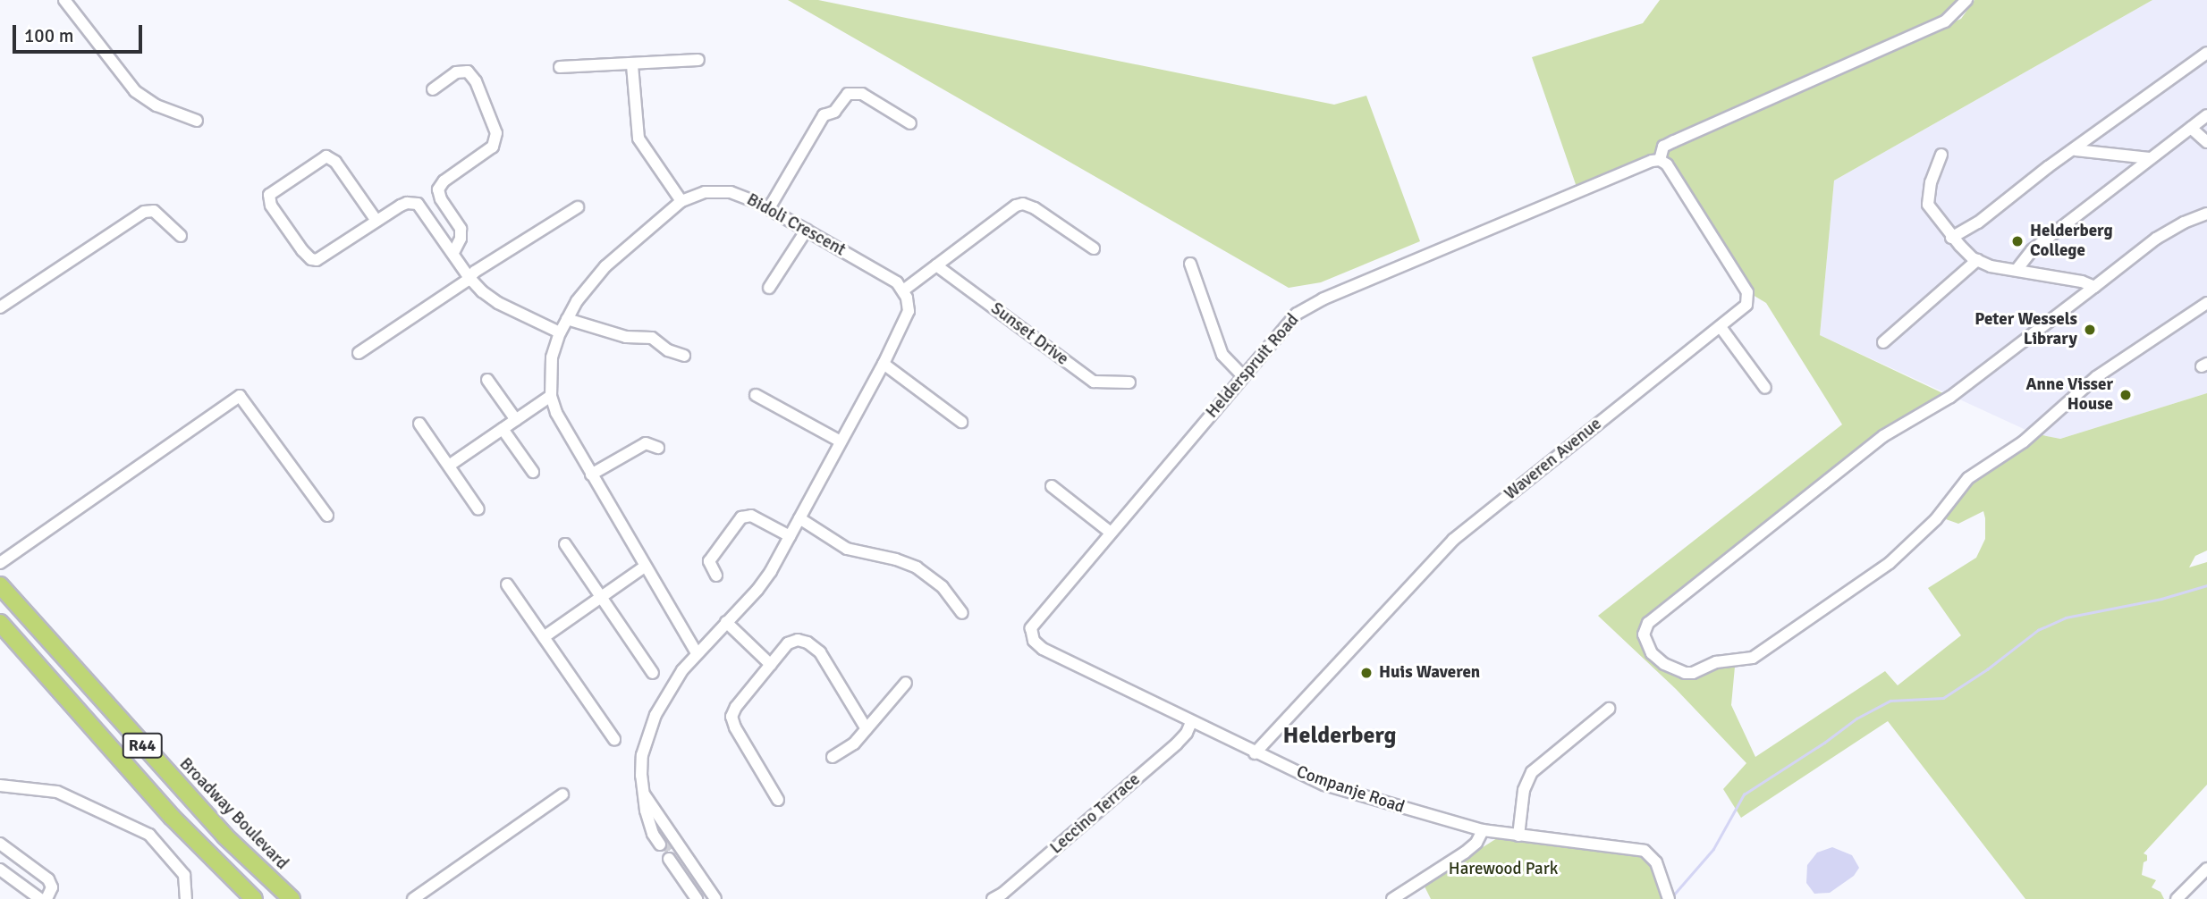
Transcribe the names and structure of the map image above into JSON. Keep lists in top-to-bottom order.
{
  "streets": {
    "main road": ["R44", "Broadway Boulevard"],
    "street": [
      "Bidoli Crescent",
      "Sunset Drive",
      "Helderspruit Road",
      "Waveren Avenue",
      "Companje Road",
      "Leccino Terrace"
    ]
  },
  "crossings": [
    ["Helderspruit Road", "Waveren Avenue"],
    ["Helderspruit Road", "Companje Road"],
    ["Waveren Avenue", "Companje Road"],
    ["Companje Road", "Leccino Terrace"]
  ],
  "districts": ["Helderberg"],
  "parks": ["Harewood Park"],
  "places": [
    "Helderberg College",
    "Peter Wessels Library",
    "Anne Visser House",
    "Huis Waveren"
  ],
  "scale_bar": "100 m"
}
